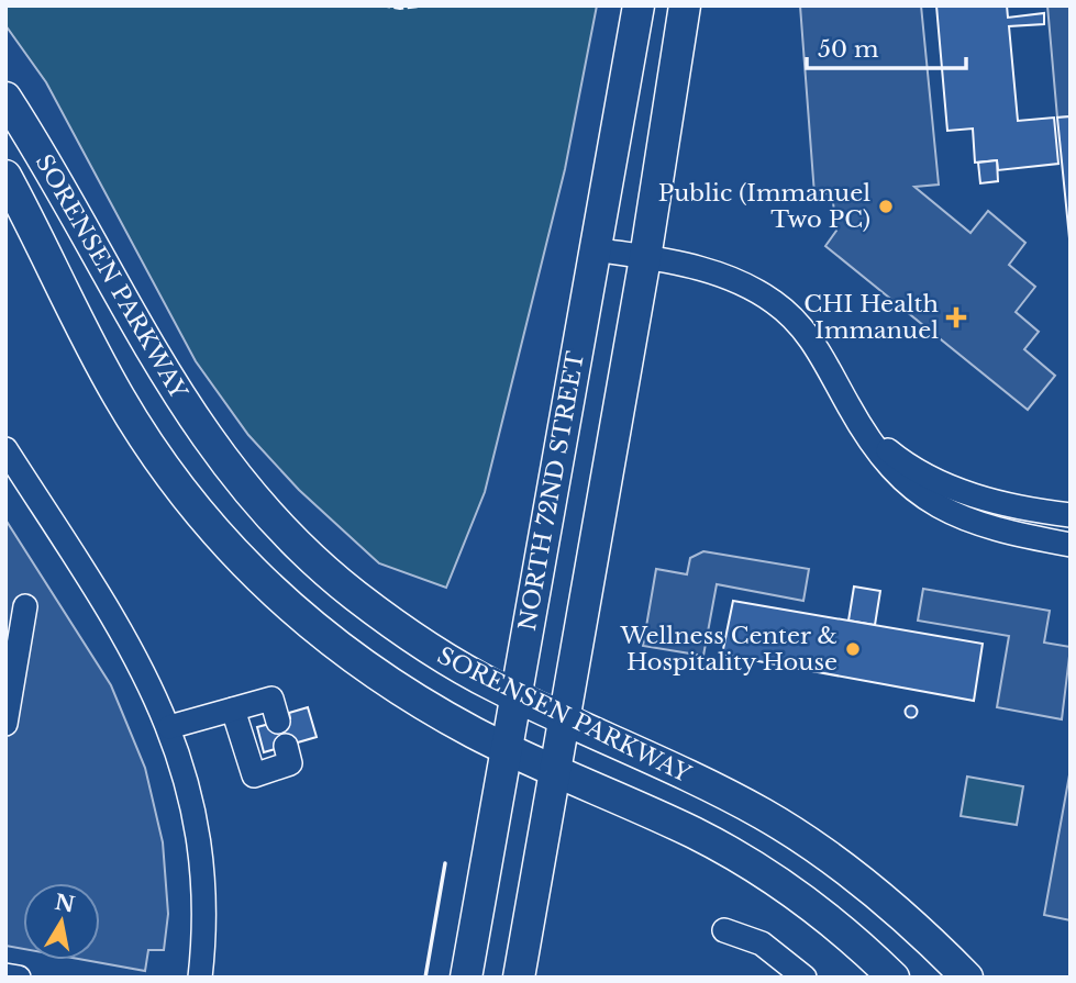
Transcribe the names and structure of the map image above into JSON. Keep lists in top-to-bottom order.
{
  "streets": {
    "main road": ["SORENSEN PARKWAY", "NORTH 72ND STREET"]
  },
  "crossings": [
    ["SORENSEN PARKWAY", "NORTH 72ND STREET"]
  ],
  "places": {
    "other": ["Public (Immanuel Two PC)", "Wellness Center & Hospitality House"],
    "health": ["CHI Health Immanuel"]
  },
  "scale_bar": "50 m",
  "north": "top"
}
